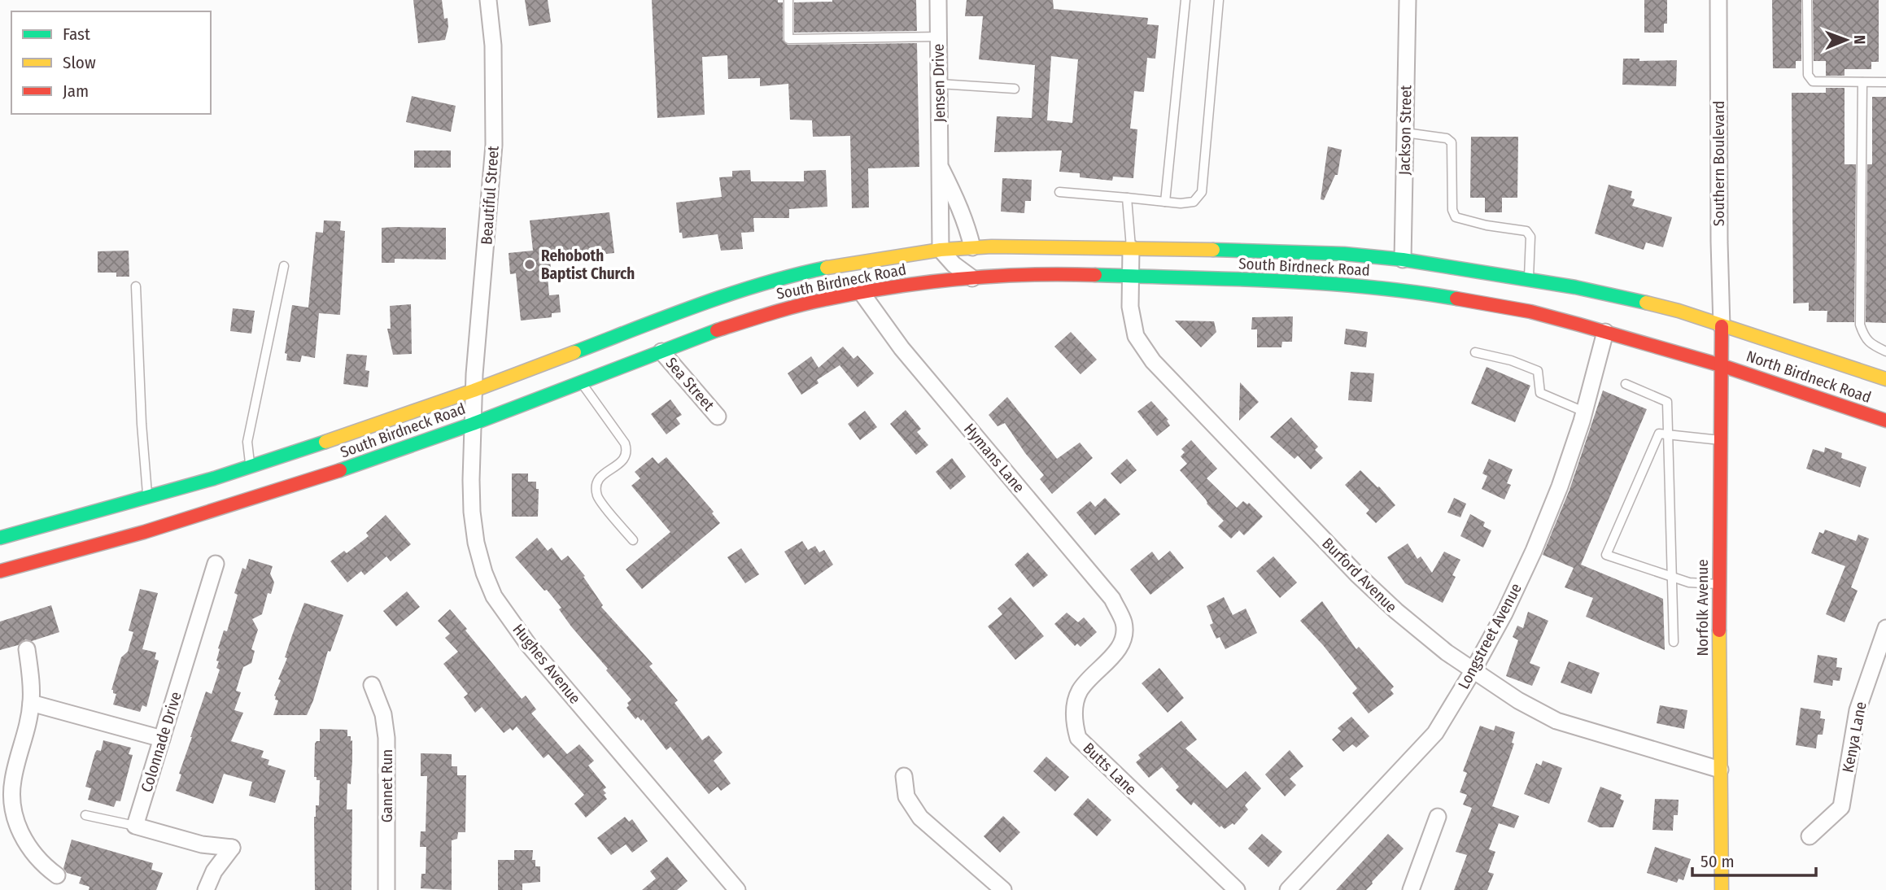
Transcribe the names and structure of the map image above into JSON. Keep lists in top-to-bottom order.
{
  "streets": {
    "main road": ["South Birdneck Road", "North Birdneck Road", "Norfolk Avenue"],
    "street": [
      "Jensen Drive",
      "Jackson Street",
      "Southern Boulevard",
      "Beautiful Street",
      "Sea Street",
      "Hymans Lane",
      "Burford Avenue",
      "Longstreet Avenue",
      "Hughes Avenue",
      "Kenya Lane",
      "Colonnade Drive",
      "Butts Lane",
      "Gannet Run"
    ]
  },
  "crossings": [
    ["Jensen Drive", "South Birdneck Road"],
    ["Jackson Street", "South Birdneck Road"],
    ["Southern Boulevard", "South Birdneck Road"],
    ["Southern Boulevard", "North Birdneck Road"],
    ["Southern Boulevard", "Norfolk Avenue"],
    ["Beautiful Street", "South Birdneck Road"],
    ["Beautiful Street", "Hughes Avenue"],
    ["South Birdneck Road", "North Birdneck Road"],
    ["South Birdneck Road", "Sea Street"],
    ["South Birdneck Road", "Hymans Lane"],
    ["South Birdneck Road", "Burford Avenue"],
    ["South Birdneck Road", "Norfolk Avenue"],
    ["South Birdneck Road", "Longstreet Avenue"],
    ["South Birdneck Road", "Hughes Avenue"],
    ["North Birdneck Road", "Norfolk Avenue"],
    ["Hymans Lane", "Butts Lane"],
    ["Burford Avenue", "Norfolk Avenue"],
    ["Burford Avenue", "Longstreet Avenue"]
  ],
  "places": ["Rehoboth Baptist Church"],
  "legend": ["Fast", "Slow", "Jam"],
  "scale_bar": "50 m",
  "north": "right"
}
